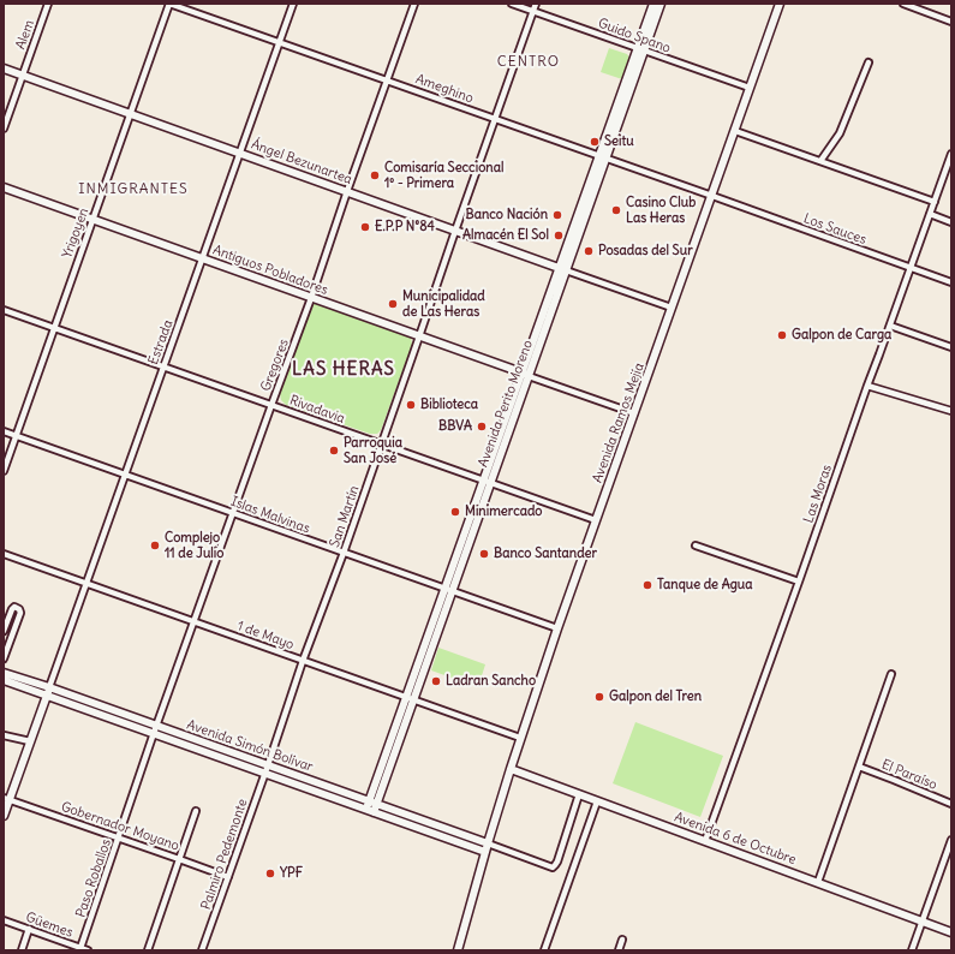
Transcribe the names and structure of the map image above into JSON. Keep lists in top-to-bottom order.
{
  "streets": {
    "street": [
      "Alem",
      "Guido Spano",
      "Ameghino",
      "Ángel Bezunartea",
      "Los Sauces",
      "Yrigoyen",
      "Antiguos Pobladores",
      "Estrada",
      "Gregores",
      "Avenida Perito Moreno",
      "Rivadavia",
      "Avenida Ramos Mejía",
      "Las Moras",
      "Islas Malvinas",
      "San Martín",
      "1 de Mayo",
      "Avenida Simón Bolívar",
      "El Paraíso",
      "Gobernador Moyano",
      "Avenida 6 de Octubre",
      "Palmiro Pedemonte",
      "Paso Roballos",
      "Güemes"
    ]
  },
  "crossings": [
    ["Alem", "Ángel Bezunartea"],
    ["Guido Spano", "Avenida Perito Moreno"],
    ["Guido Spano", "Avenida Ramos Mejía"],
    ["Guido Spano", "San Martín"],
    ["Ameghino", "Los Sauces"],
    ["Ameghino", "Yrigoyen"],
    ["Ameghino", "Estrada"],
    ["Ameghino", "Gregores"],
    ["Ameghino", "Avenida Perito Moreno"],
    ["Ameghino", "Avenida Ramos Mejía"],
    ["Ameghino", "San Martín"],
    ["Ángel Bezunartea", "Yrigoyen"],
    ["Ángel Bezunartea", "Estrada"],
    ["Ángel Bezunartea", "Gregores"],
    ["Ángel Bezunartea", "Avenida Perito Moreno"],
    ["Ángel Bezunartea", "Avenida Ramos Mejía"],
    ["Ángel Bezunartea", "San Martín"],
    ["Los Sauces", "Avenida Ramos Mejía"],
    ["Los Sauces", "Las Moras"],
    ["Yrigoyen", "Antiguos Pobladores"],
    ["Yrigoyen", "Rivadavia"],
    ["Yrigoyen", "Islas Malvinas"],
    ["Antiguos Pobladores", "Estrada"],
    ["Antiguos Pobladores", "Gregores"],
    ["Antiguos Pobladores", "Avenida Perito Moreno"],
    ["Antiguos Pobladores", "San Martín"],
    ["Estrada", "Rivadavia"],
    ["Estrada", "Islas Malvinas"],
    ["Estrada", "1 de Mayo"],
    ["Estrada", "Avenida Simón Bolívar"],
    ["Gregores", "Rivadavia"],
    ["Gregores", "Islas Malvinas"],
    ["Gregores", "1 de Mayo"],
    ["Gregores", "Avenida Simón Bolívar"],
    ["Gregores", "Paso Roballos"],
    ["Avenida Perito Moreno", "Rivadavia"],
    ["Avenida Perito Moreno", "Islas Malvinas"],
    ["Avenida Perito Moreno", "1 de Mayo"],
    ["Avenida Perito Moreno", "Avenida Simón Bolívar"],
    ["Rivadavia", "Avenida Ramos Mejía"],
    ["Rivadavia", "San Martín"],
    ["Avenida Ramos Mejía", "Islas Malvinas"],
    ["Avenida Ramos Mejía", "1 de Mayo"],
    ["Avenida Ramos Mejía", "Avenida Simón Bolívar"],
    ["Avenida Ramos Mejía", "Avenida 6 de Octubre"],
    ["Las Moras", "Avenida 6 de Octubre"],
    ["Islas Malvinas", "San Martín"],
    ["San Martín", "1 de Mayo"],
    ["San Martín", "Avenida Simón Bolívar"],
    ["San Martín", "Palmiro Pedemonte"],
    ["Avenida Simón Bolívar", "Palmiro Pedemonte"],
    ["Avenida Simón Bolívar", "Paso Roballos"],
    ["Gobernador Moyano", "Palmiro Pedemonte"],
    ["Gobernador Moyano", "Paso Roballos"],
    ["Paso Roballos", "Güemes"]
  ],
  "districts": ["CENTRO", "INMIGRANTES", "LAS HERAS"],
  "places": [
    "Seitu",
    "Comisaría Seccional 1º - Primera",
    "Casino Club Las Heras",
    "Banco Nación",
    "E.P.P N°84",
    "Almacén El Sol",
    "Posadas del Sur",
    "Municipalidad de Las Heras",
    "Galpon de Carga",
    "Biblioteca",
    "BBVA",
    "Parroquia San José",
    "Minimercado",
    "Complejo 11 de Julio",
    "Banco Santander",
    "Tanque de Agua",
    "Ladran Sancho",
    "Galpon del Tren",
    "YPF"
  ]
}
